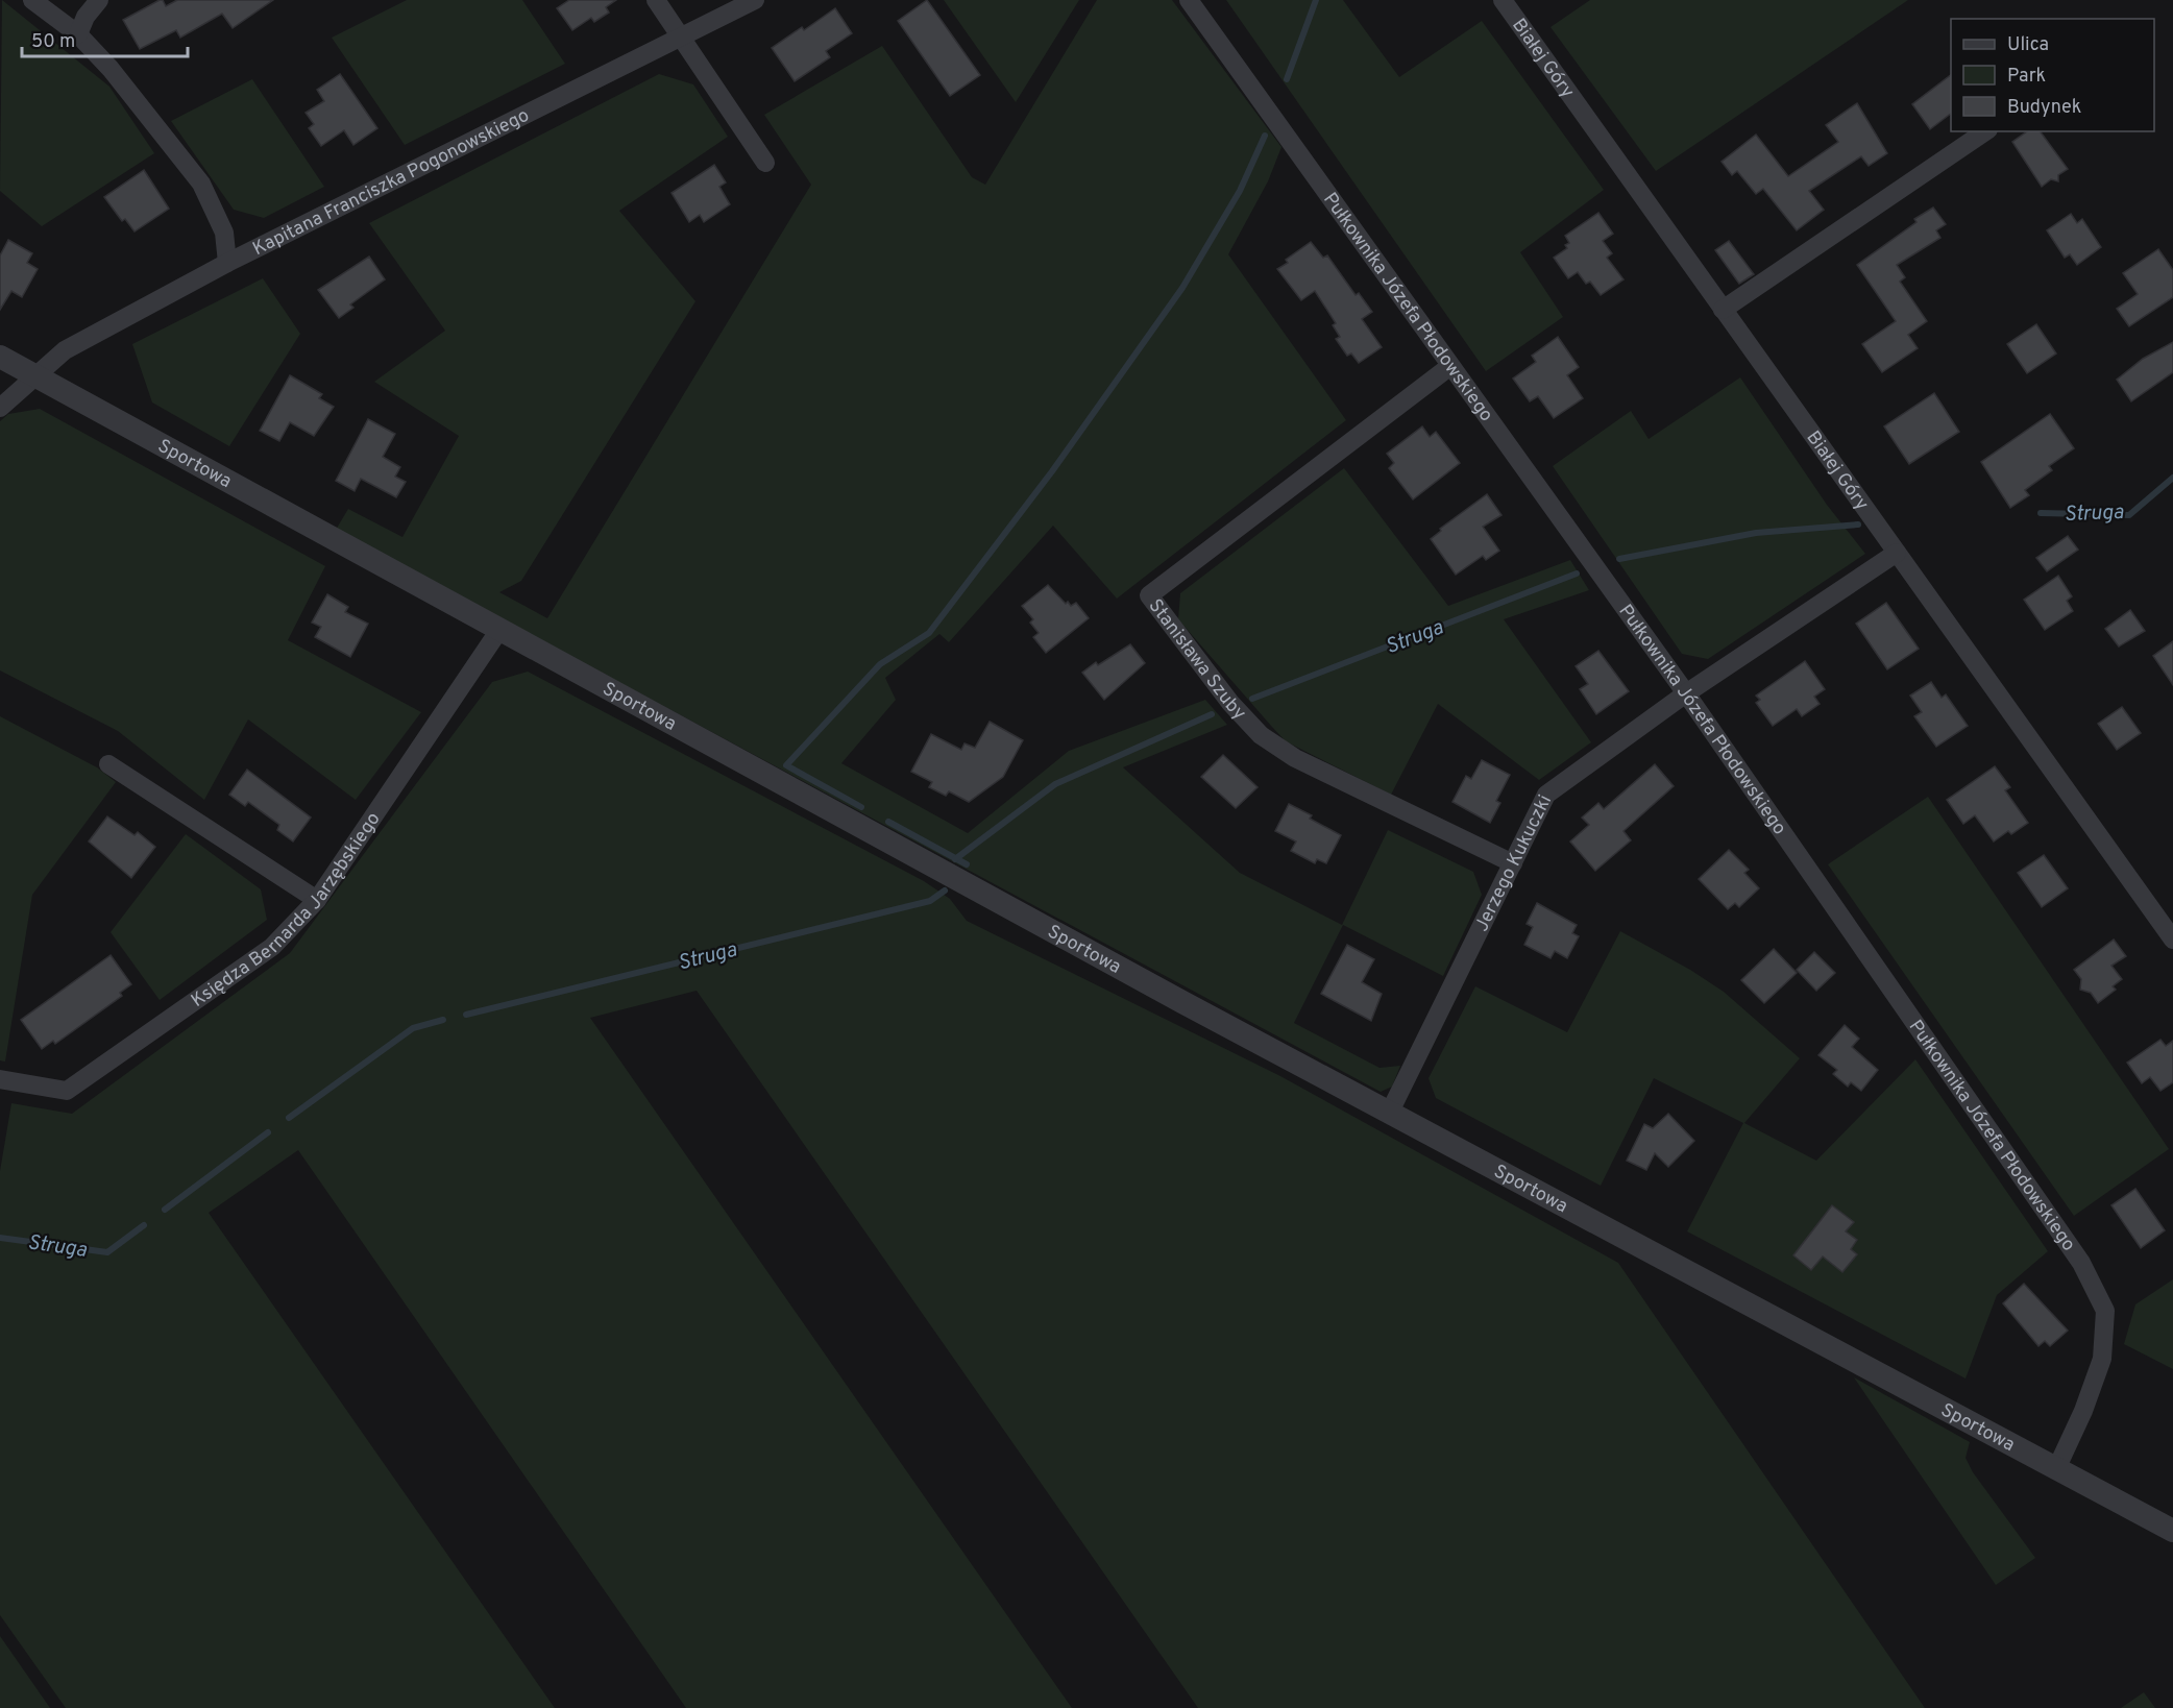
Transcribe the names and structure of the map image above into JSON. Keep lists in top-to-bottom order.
{
  "streets": {
    "street": [
      "Białej Góry",
      "Kapitana Franciszka Pogonowskiego",
      "Pułkownika Józefa Płodowskiego",
      "Sportowa",
      "Stanisława Szuby",
      "Jerzego Kukuczki",
      "Księdza Bernarda Jarzębskiego"
    ]
  },
  "crossings": [
    ["Białej Góry", "Jerzego Kukuczki"],
    ["Kapitana Franciszka Pogonowskiego", "Sportowa"],
    ["Pułkownika Józefa Płodowskiego", "Sportowa"],
    ["Pułkownika Józefa Płodowskiego", "Stanisława Szuby"],
    ["Pułkownika Józefa Płodowskiego", "Jerzego Kukuczki"],
    ["Sportowa", "Jerzego Kukuczki"],
    ["Sportowa", "Księdza Bernarda Jarzębskiego"],
    ["Stanisława Szuby", "Jerzego Kukuczki"]
  ],
  "water": ["Struga"],
  "legend": ["Ulica", "Park", "Budynek"],
  "scale_bar": "50 m"
}
